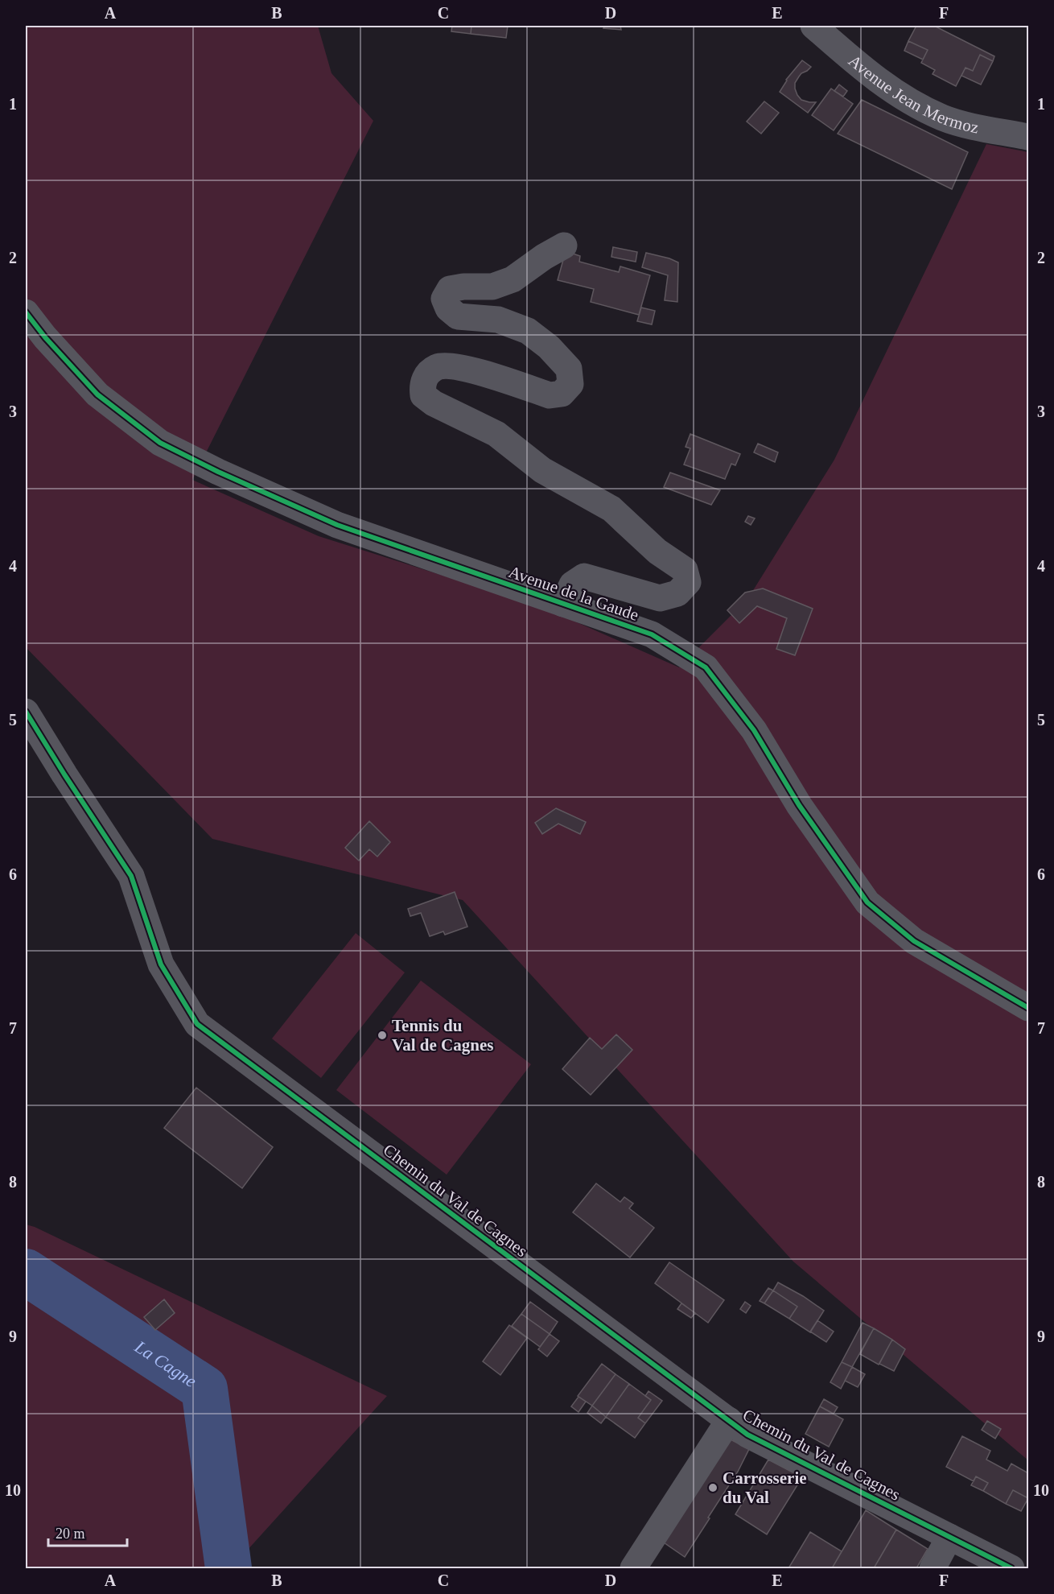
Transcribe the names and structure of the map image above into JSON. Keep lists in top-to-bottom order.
{
  "streets": {
    "street": ["Avenue Jean Mermoz", "Avenue de la Gaude", "Chemin du Val de Cagnes"]
  },
  "water": ["La Cagne"],
  "places": ["Tennis du Val de Cagnes", "Carrosserie du Val"],
  "scale_bar": "20 m",
  "grid": {
    "columns": [
      "A",
      "B",
      "C",
      "D",
      "E",
      "F"
    ],
    "rows": [
      "1",
      "2",
      "3",
      "4",
      "5",
      "6",
      "7",
      "8",
      "9",
      "10"
    ]
  }
}
